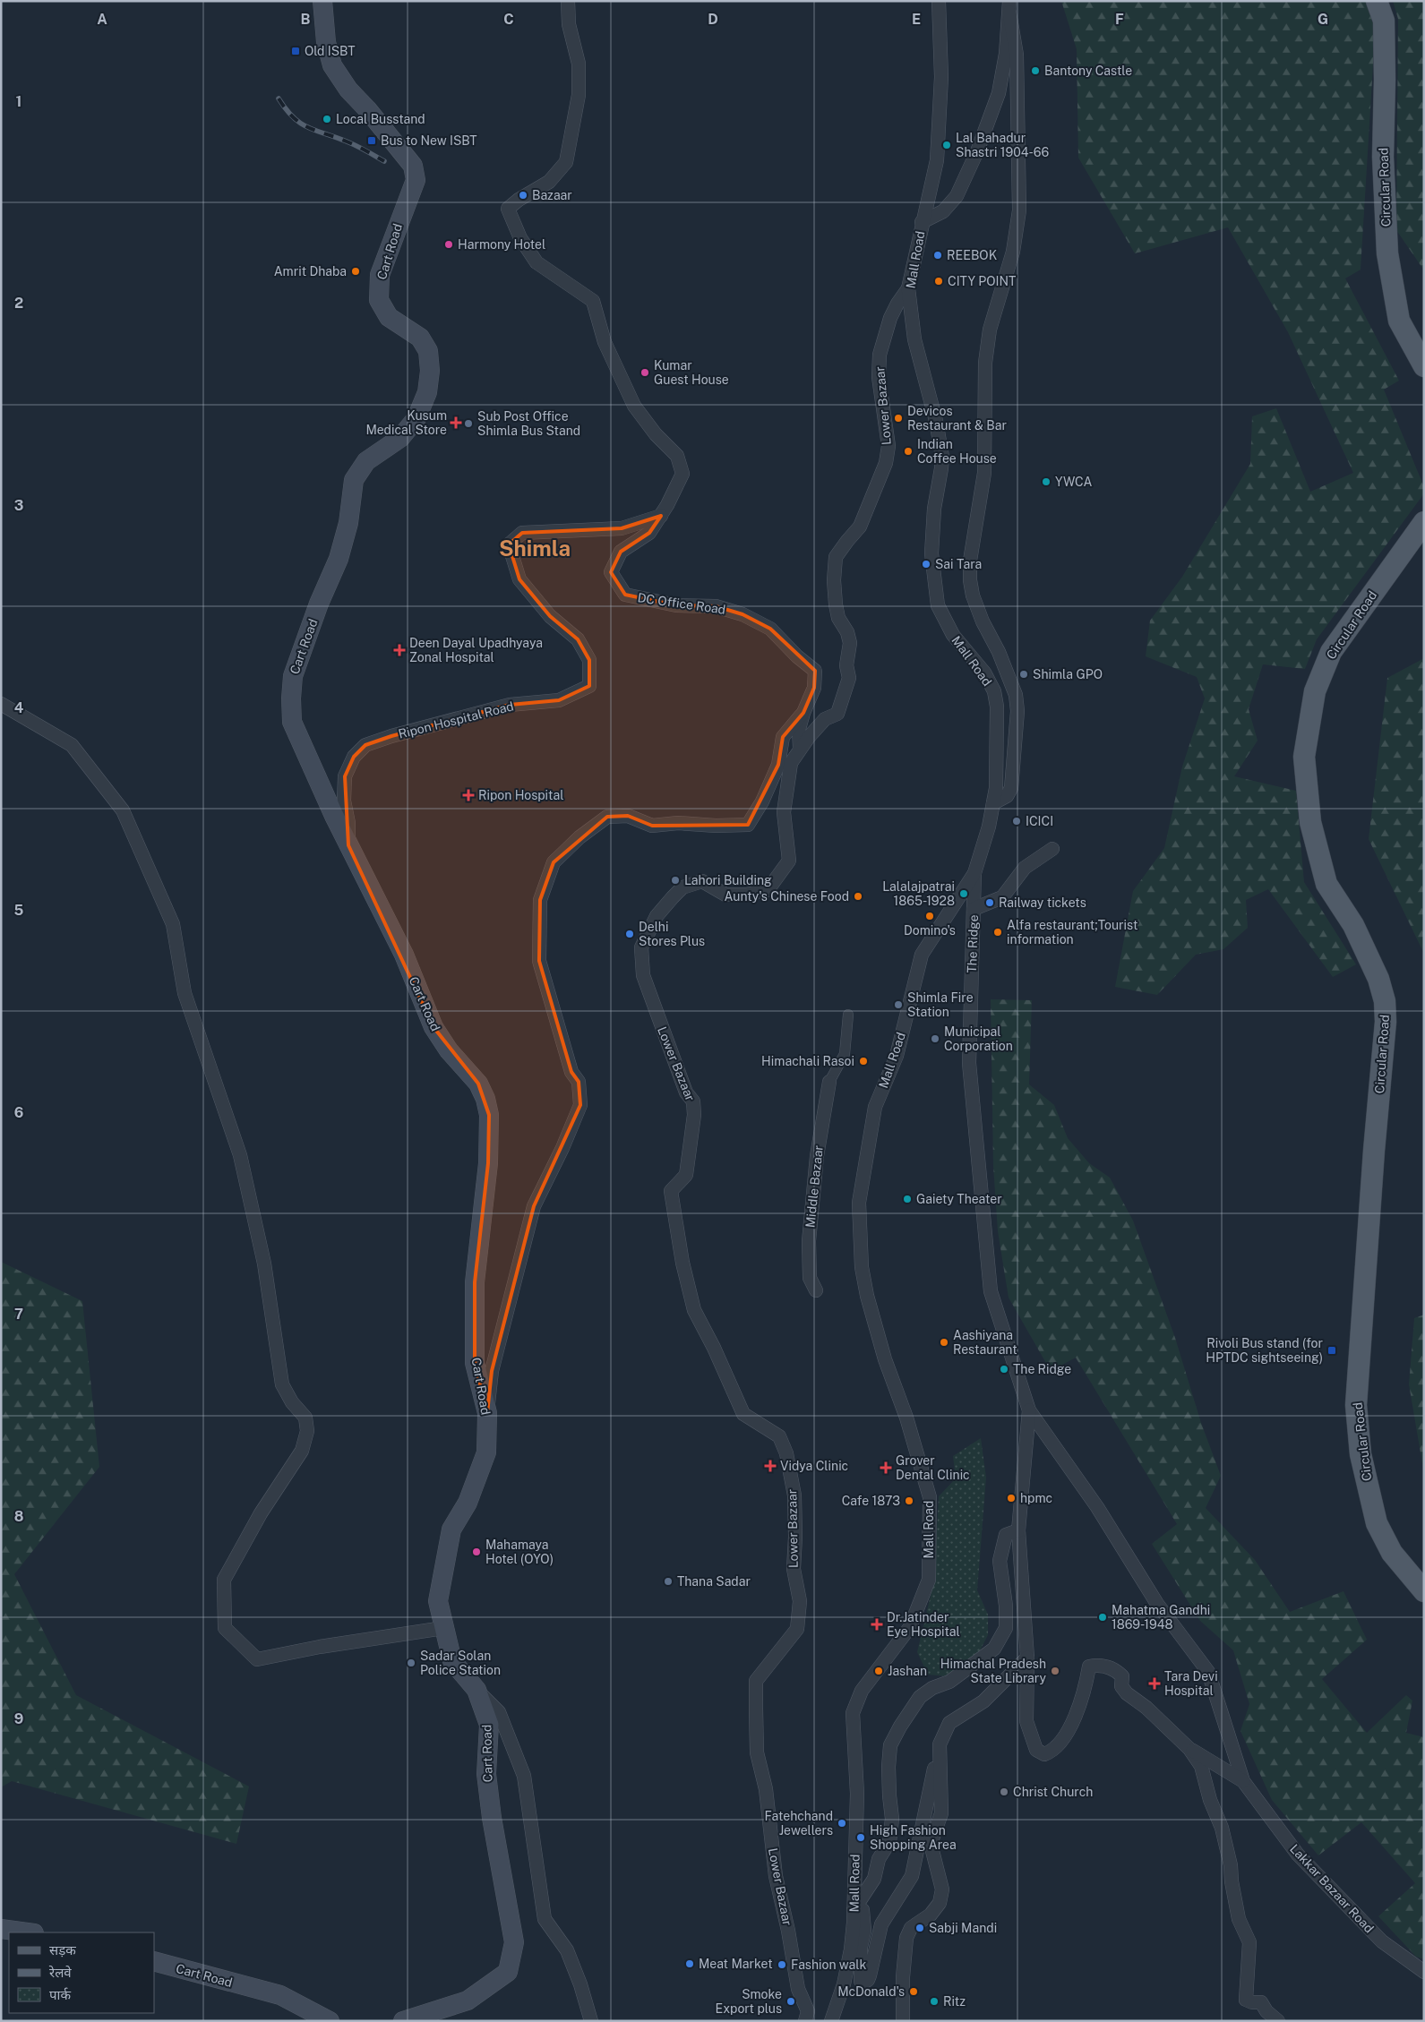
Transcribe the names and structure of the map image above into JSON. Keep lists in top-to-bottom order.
{
  "streets": {
    "main road": ["Circular Road", "Cart Road"],
    "street": [
      "Mall Road",
      "Lower Bazaar",
      "DC Office Road",
      "Ripon Hospital Road",
      "The Ridge",
      "Middle Bazaar",
      "Lakkar Bazaar Road"
    ]
  },
  "crossings": [
    ["Cart Road", "Ripon Hospital Road"],
    ["Mall Road", "Lower Bazaar"],
    ["Mall Road", "The Ridge"],
    ["Lower Bazaar", "DC Office Road"],
    ["DC Office Road", "Ripon Hospital Road"],
    ["The Ridge", "Lakkar Bazaar Road"]
  ],
  "districts": ["Shimla"],
  "places": {
    "transit": ["Old ISBT", "Bus to New ISBT", "Rivoli Bus stand (for HPTDC sightseeing)"],
    "other": [
      "Bantony Castle",
      "Local Busstand",
      "Lal Bahadur Shastri 1904-66",
      "Bazaar",
      "Harmony Hotel",
      "REEBOK",
      "Amrit Dhaba",
      "CITY POINT",
      "Kumar Guest House",
      "Devicos Restaurant & Bar",
      "Sub Post Office Shimla Bus Stand",
      "Indian Coffee House",
      "YWCA",
      "Sai Tara",
      "Shimla GPO",
      "ICICI",
      "Lahori Building",
      "Lalalajpatrai 1865-1928",
      "Aunty's Chinese Food",
      "Railway tickets",
      "Domino's",
      "Alfa restaurant;Tourist information",
      "Delhi Stores Plus",
      "Shimla Fire Station",
      "Municipal Corporation",
      "Himachali Rasoi",
      "Gaiety Theater",
      "Aashiyana Restaurant",
      "The Ridge",
      "hpmc",
      "Cafe 1873",
      "Mahamaya Hotel (OYO)",
      "Thana Sadar",
      "Mahatma Gandhi 1869-1948",
      "Sadar Solan Police Station",
      "Jashan",
      "Himachal Pradesh State Library",
      "Christ Church",
      "Fatehchand Jewellers",
      "High Fashion Shopping Area",
      "Sabji Mandi",
      "Meat Market",
      "Fashion walk",
      "McDonald's",
      "Smoke Export plus",
      "Ritz"
    ],
    "health": [
      "Kusum Medical Store",
      "Deen Dayal Upadhyaya Zonal Hospital",
      "Ripon Hospital",
      "Vidya Clinic",
      "Grover Dental Clinic",
      "Dr.Jatinder Eye Hospital",
      "Tara Devi Hospital"
    ]
  },
  "legend": ["सड़क", "रेलवे", "पार्क"],
  "grid": {
    "columns": [
      "A",
      "B",
      "C",
      "D",
      "E",
      "F",
      "G"
    ],
    "rows": [
      "1",
      "2",
      "3",
      "4",
      "5",
      "6",
      "7",
      "8",
      "9"
    ]
  }
}
